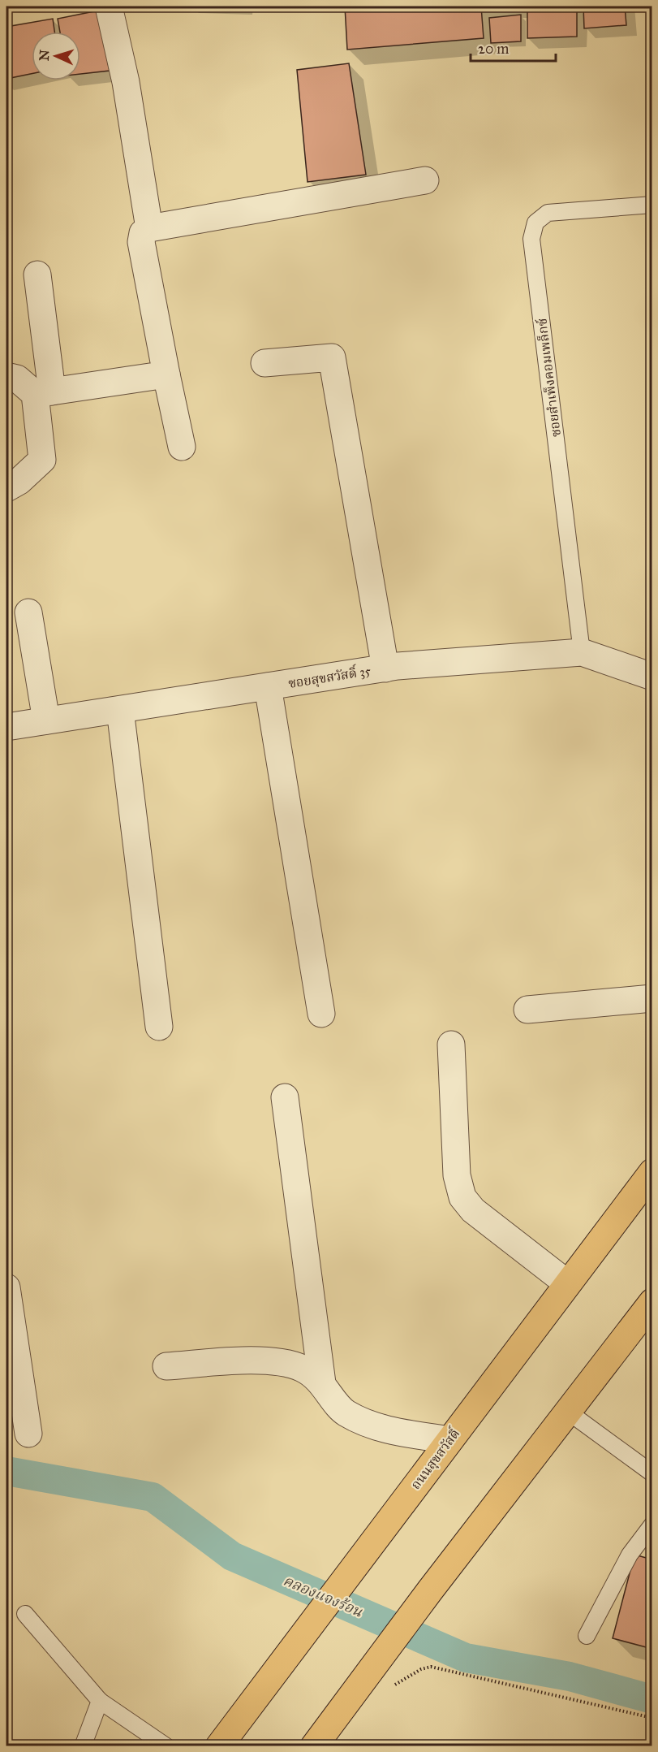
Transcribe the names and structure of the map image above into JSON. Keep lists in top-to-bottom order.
{
  "streets": {
    "main road": ["ถนนสุขสวัสดิ์"],
    "street": ["ซอยสุขสวัสดิ์ 35"],
    "lane": ["ซอยสำเพ็งคอมเพล็กซ์"]
  },
  "crossings": [
    ["ซอยสำเพ็งคอมเพล็กซ์", "ซอยสุขสวัสดิ์ 35"]
  ],
  "water": ["คลองแจงร้อน"],
  "scale_bar": "20 m",
  "north": "left"
}
